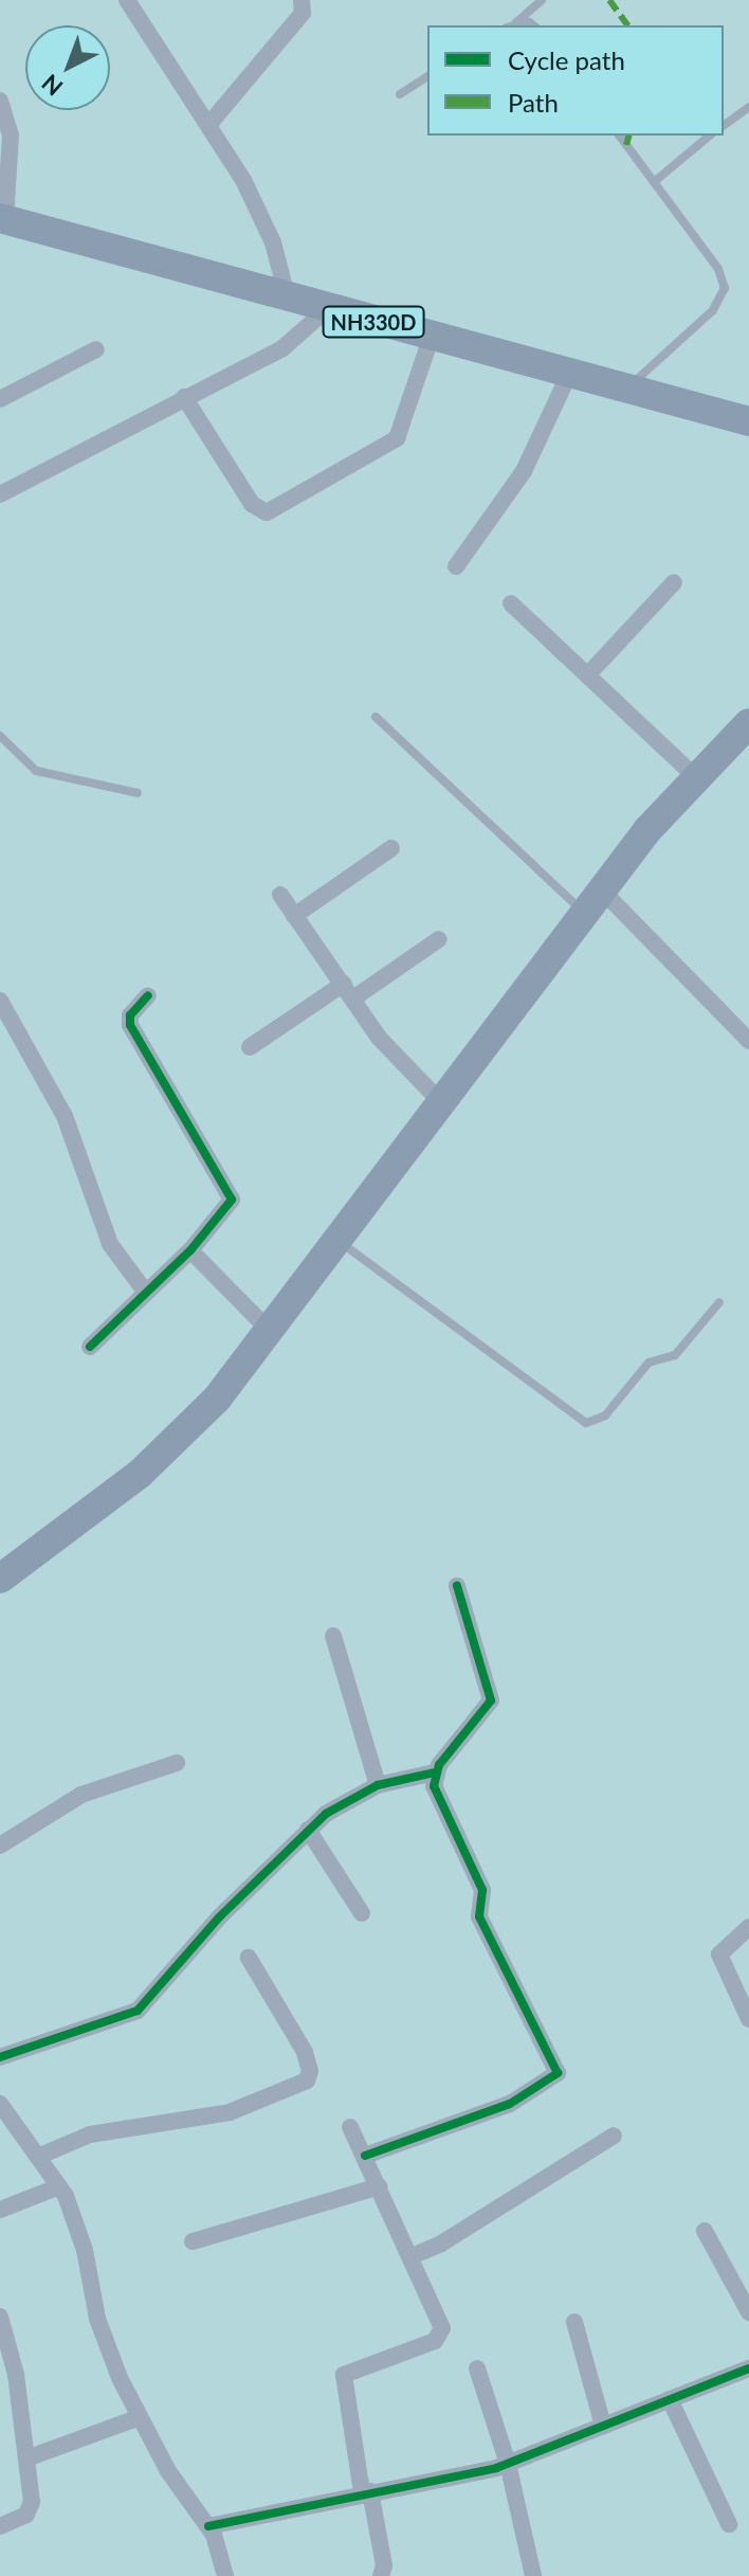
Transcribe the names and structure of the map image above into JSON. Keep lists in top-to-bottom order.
{
  "streets": {
    "highway": ["NH330D"]
  },
  "legend": ["Cycle path", "Path"],
  "north": "bottom left"
}
